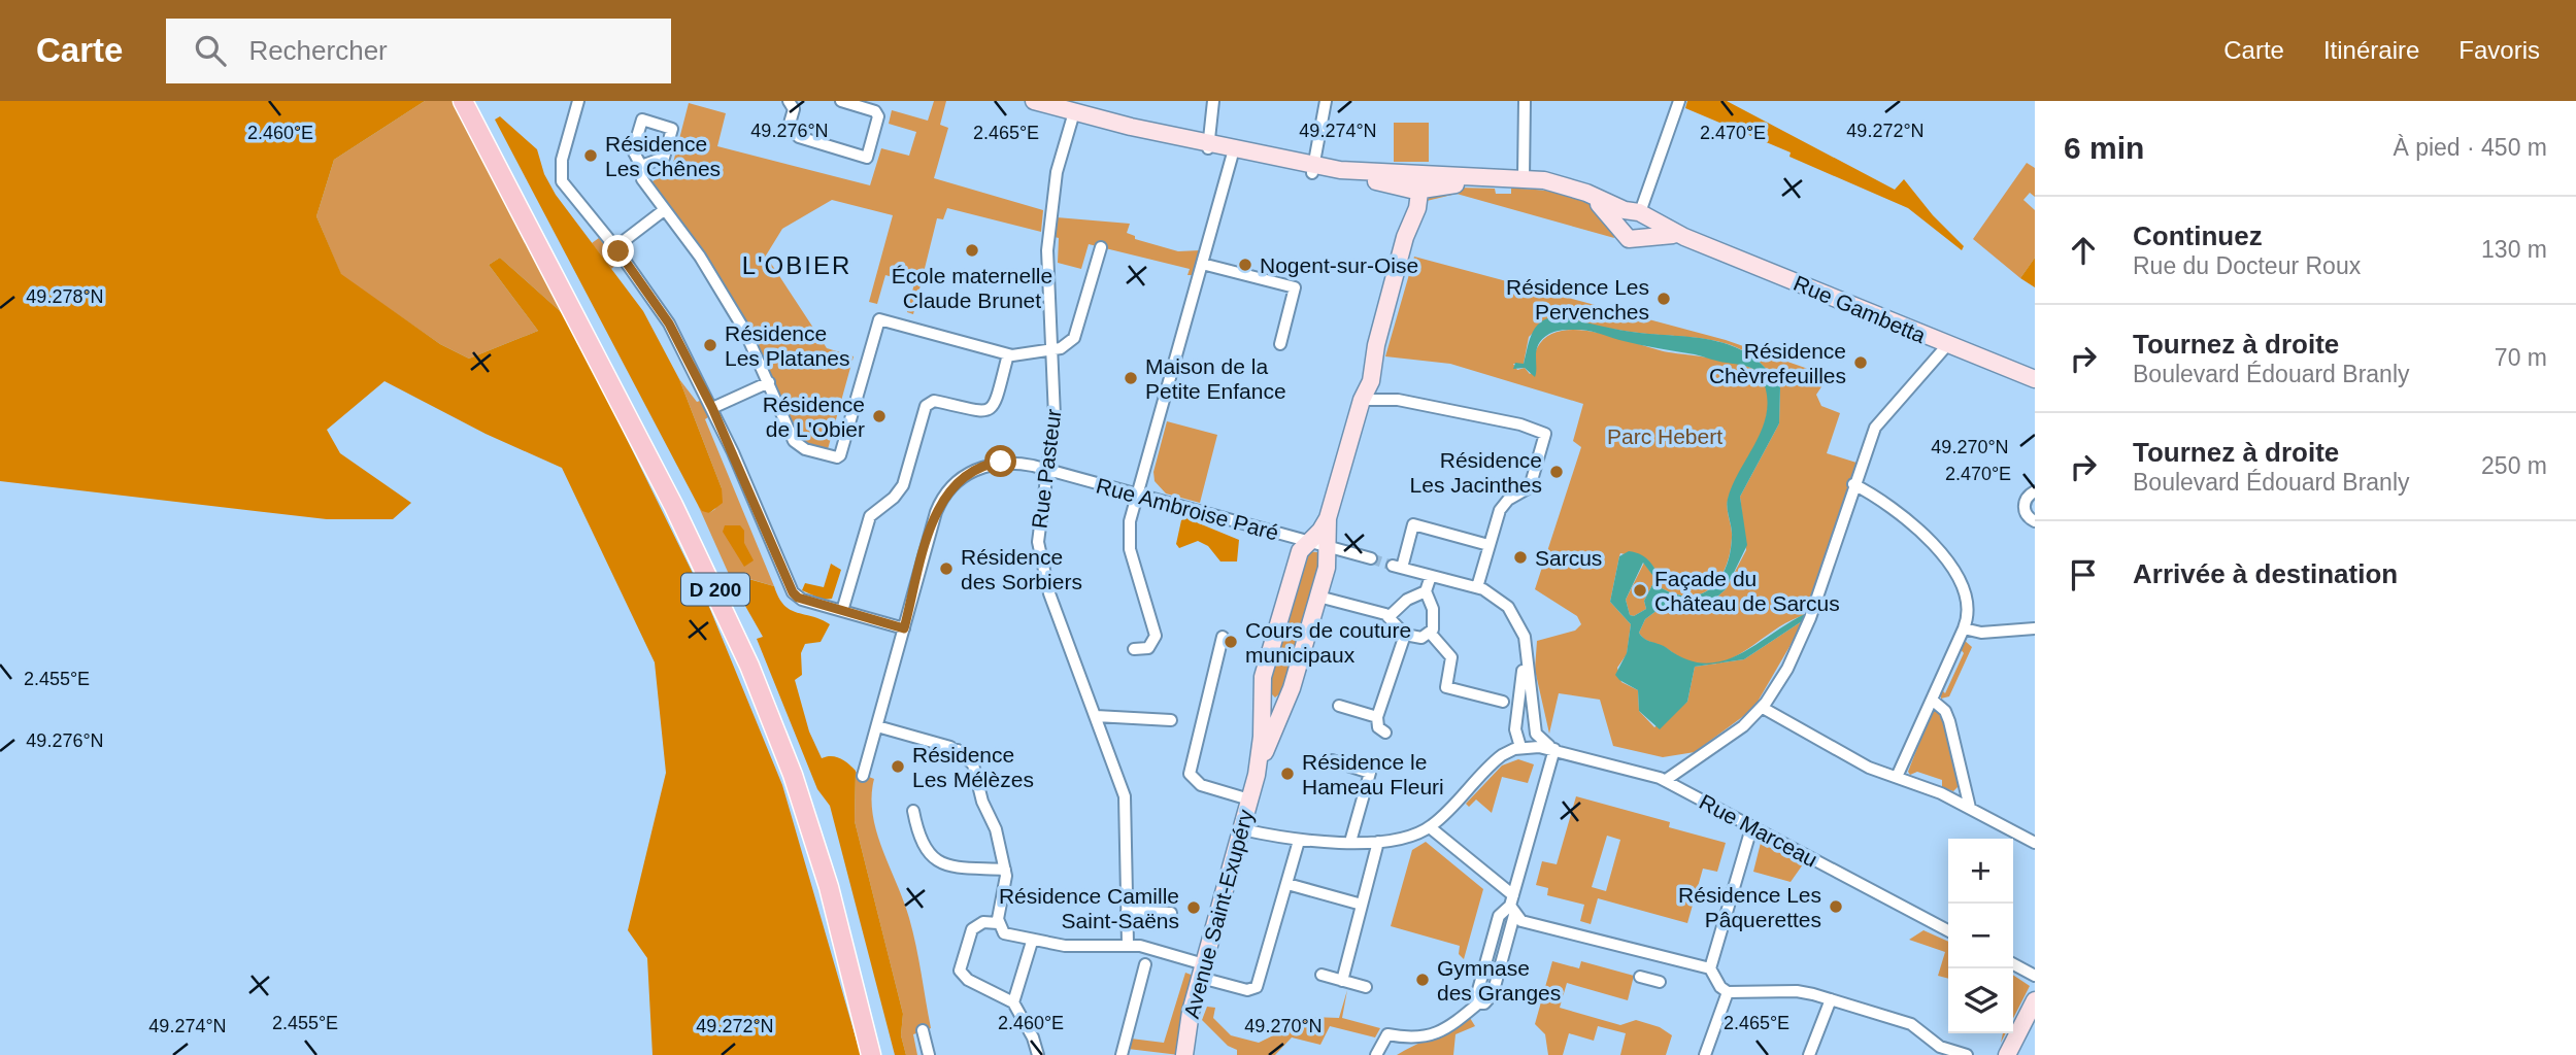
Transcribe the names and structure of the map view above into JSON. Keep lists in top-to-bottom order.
{
  "streets": {
    "main road": ["Rue Gambetta", "D 200", "Avenue Saint-Exupéry"],
    "street": ["Rue Pasteur", "Rue Ambroise Paré", "Rue Marceau"]
  },
  "crossings": [
    ["Rue Gambetta", "Avenue Saint-Exupéry"],
    ["Rue Pasteur", "Rue Ambroise Paré"],
    ["Rue Ambroise Paré", "Avenue Saint-Exupéry"]
  ],
  "districts": ["L'OBIER"],
  "parks": ["Parc Hebert"],
  "places": [
    "Résidence Les Chênes",
    "École maternelle Claude Brunet",
    "Nogent-sur-Oise",
    "Résidence Les Pervenches",
    "Résidence Les Platanes",
    "Résidence Chèvrefeuilles",
    "Maison de la Petite Enfance",
    "Résidence de L'Obier",
    "Résidence Les Jacinthes",
    "Sarcus",
    "Résidence des Sorbiers",
    "Façade du Château de Sarcus",
    "Cours de couture municipaux",
    "Résidence Les Mélèzes",
    "Résidence le Hameau Fleuri",
    "Résidence Les Pâquerettes",
    "Résidence Camille Saint-Saëns",
    "Gymnase des Granges"
  ],
  "page": {
    "header": "Carte",
    "search": "Rechercher",
    "nav": ["Carte", "Itinéraire", "Favoris"],
    "heading": ["6 min", "À pied · 450 m"],
    "list": [
      ["Continuez", "Rue du Docteur Roux", "130 m"],
      ["Tournez à droite", "Boulevard Édouard Branly", "70 m"],
      ["Tournez à droite", "Boulevard Édouard Branly", "250 m"],
      "Arrivée à destination"
    ],
    "map_buttons": ["+", "−"]
  },
  "coordinates": [
    "49.276°N",
    "49.274°N",
    "49.272°N",
    "2.460°E",
    "2.465°E",
    "2.470°E",
    "49.278°N",
    "49.270°N",
    "2.455°E"
  ]
}
